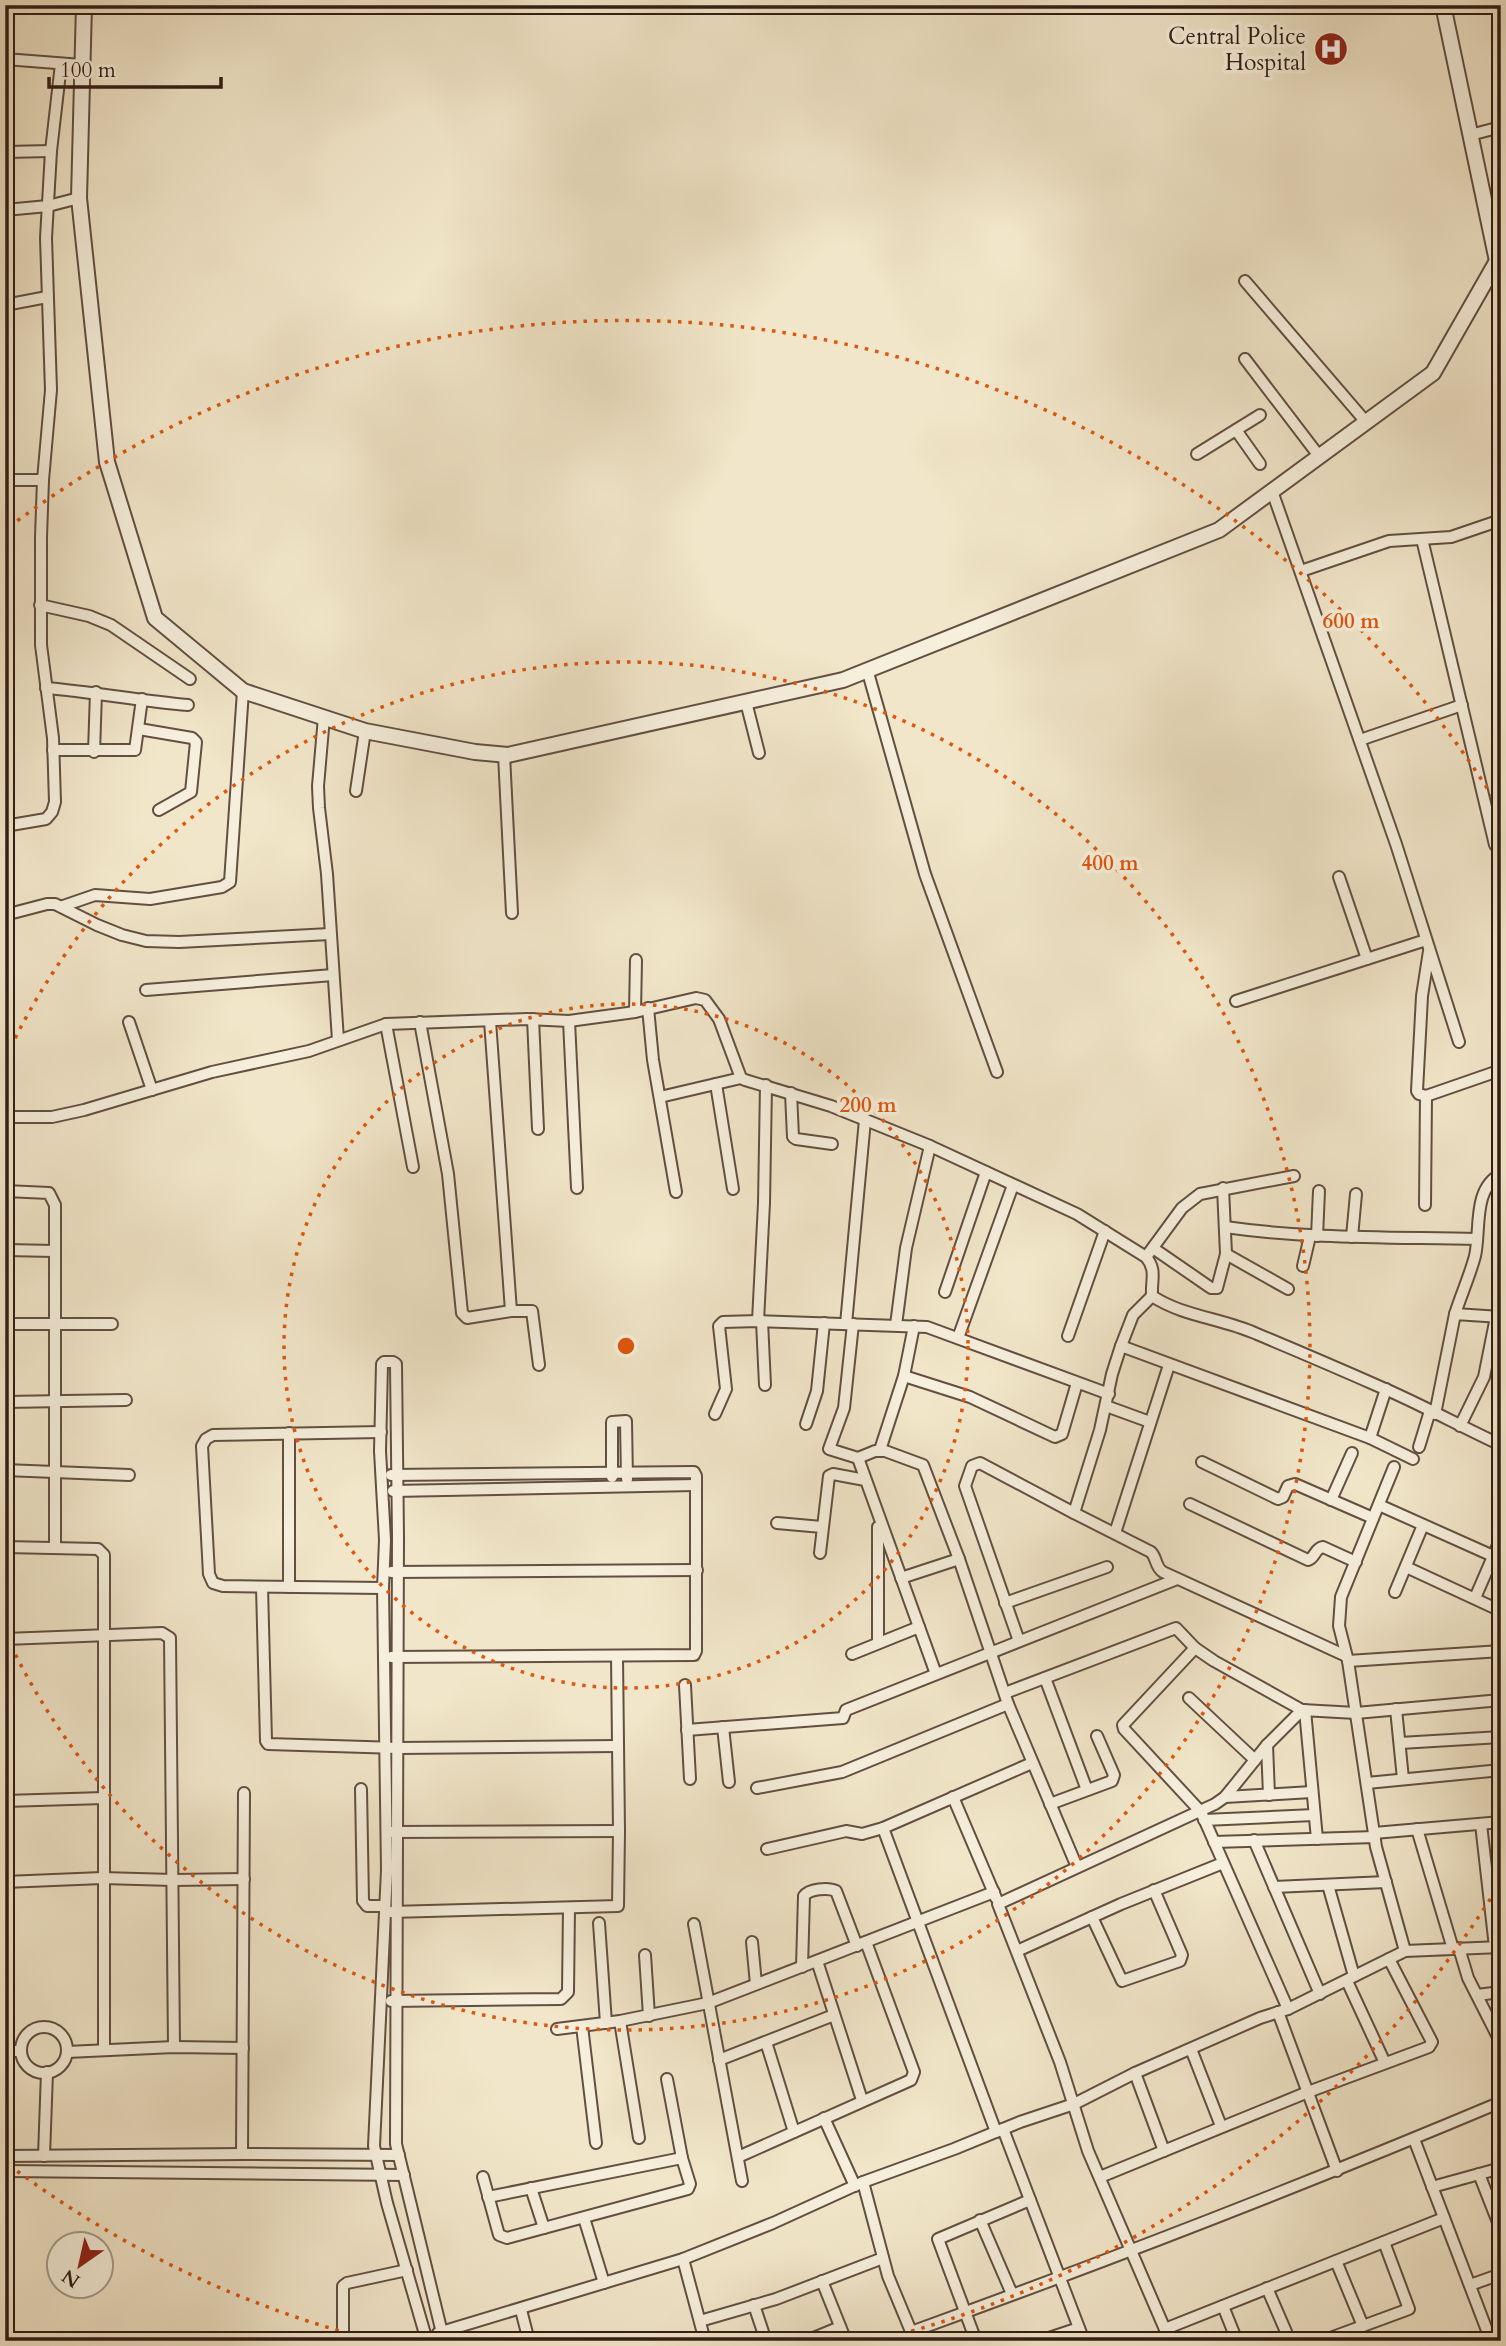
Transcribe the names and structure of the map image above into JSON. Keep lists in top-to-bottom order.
{
  "places": {
    "hospital": ["Central Police Hospital"]
  },
  "scale_bar": "100 m",
  "north": "bottom left",
  "rings": ["600 m", "400 m", "200 m"]
}
